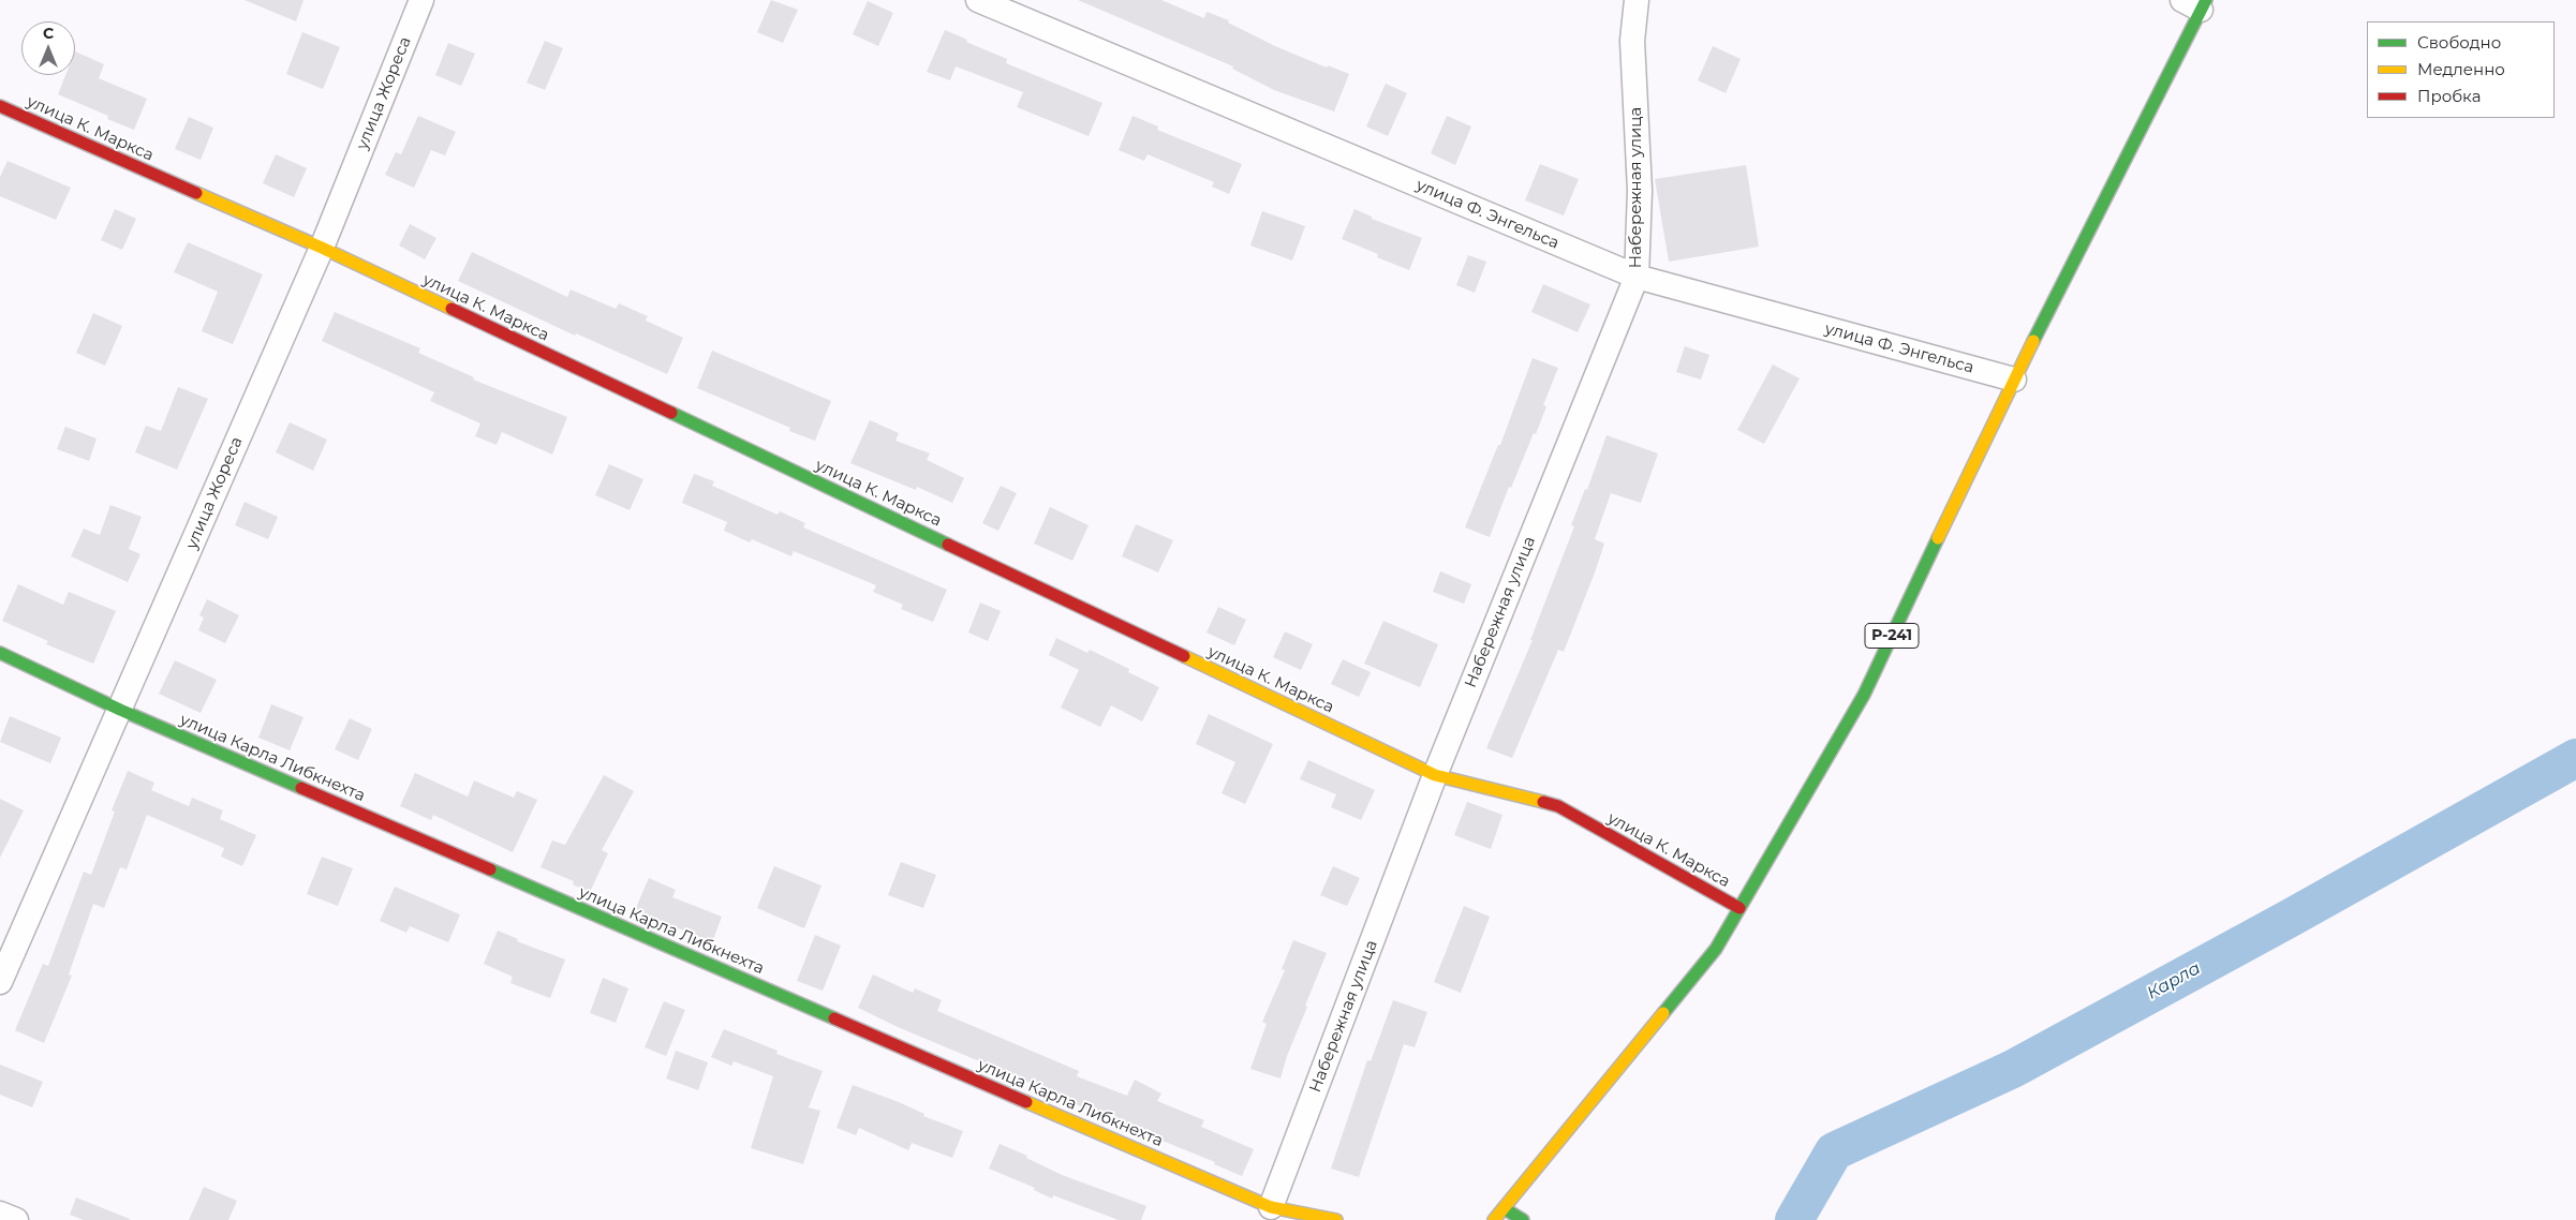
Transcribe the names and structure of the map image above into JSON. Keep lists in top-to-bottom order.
{
  "streets": {
    "main road": ["улица К. Маркса", "Р-241", "улица Карла Либкнехта"],
    "street": ["улица Жореса", "Набережная улица", "улица Ф. Энгельса"]
  },
  "crossings": [
    ["улица Жореса", "улица К. Маркса"],
    ["улица Жореса", "улица Карла Либкнехта"],
    ["улица К. Маркса", "Набережная улица"],
    ["улица К. Маркса", "Р-241"],
    ["Набережная улица", "улица Ф. Энгельса"],
    ["Набережная улица", "улица Карла Либкнехта"],
    ["улица Ф. Энгельса", "Р-241"]
  ],
  "water": ["Карла"],
  "legend": ["Свободно", "Медленно", "Пробка"],
  "north": "top"
}
